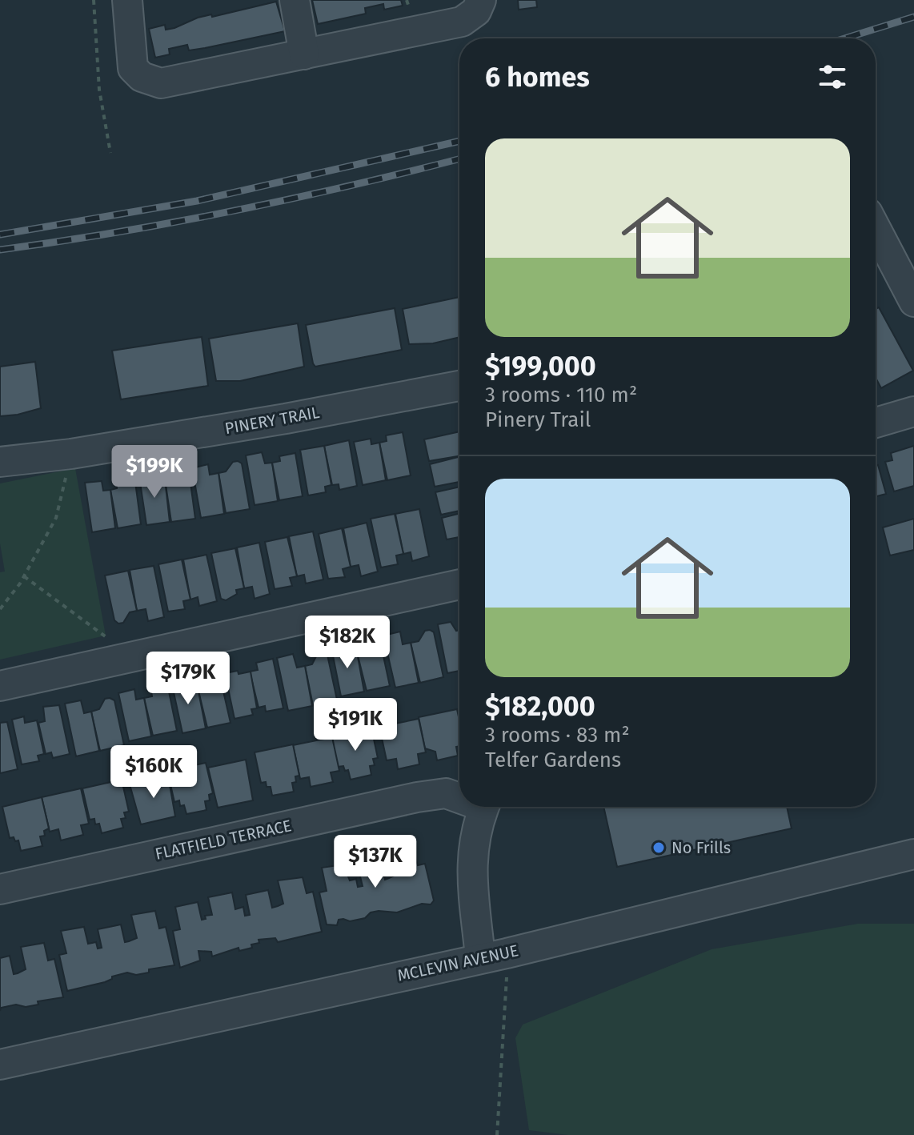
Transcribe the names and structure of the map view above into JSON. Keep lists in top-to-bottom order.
{
  "streets": {
    "street": ["PINERY TRAIL", "FLATFIELD TERRACE", "MCLEVIN AVENUE"]
  },
  "places": ["No Frills"],
  "page": {
    "heading": "6 homes",
    "list": [
      {
        "name": "$199,000",
        "note": "3 rooms · 110 m² · Pinery Trail"
      },
      {
        "name": "$182,000",
        "note": "3 rooms · 83 m² · Telfer Gardens"
      }
    ],
    "price": [
      "$199K",
      "$182K",
      "$179K",
      "$191K",
      "$160K",
      "$137K"
    ]
  }
}
